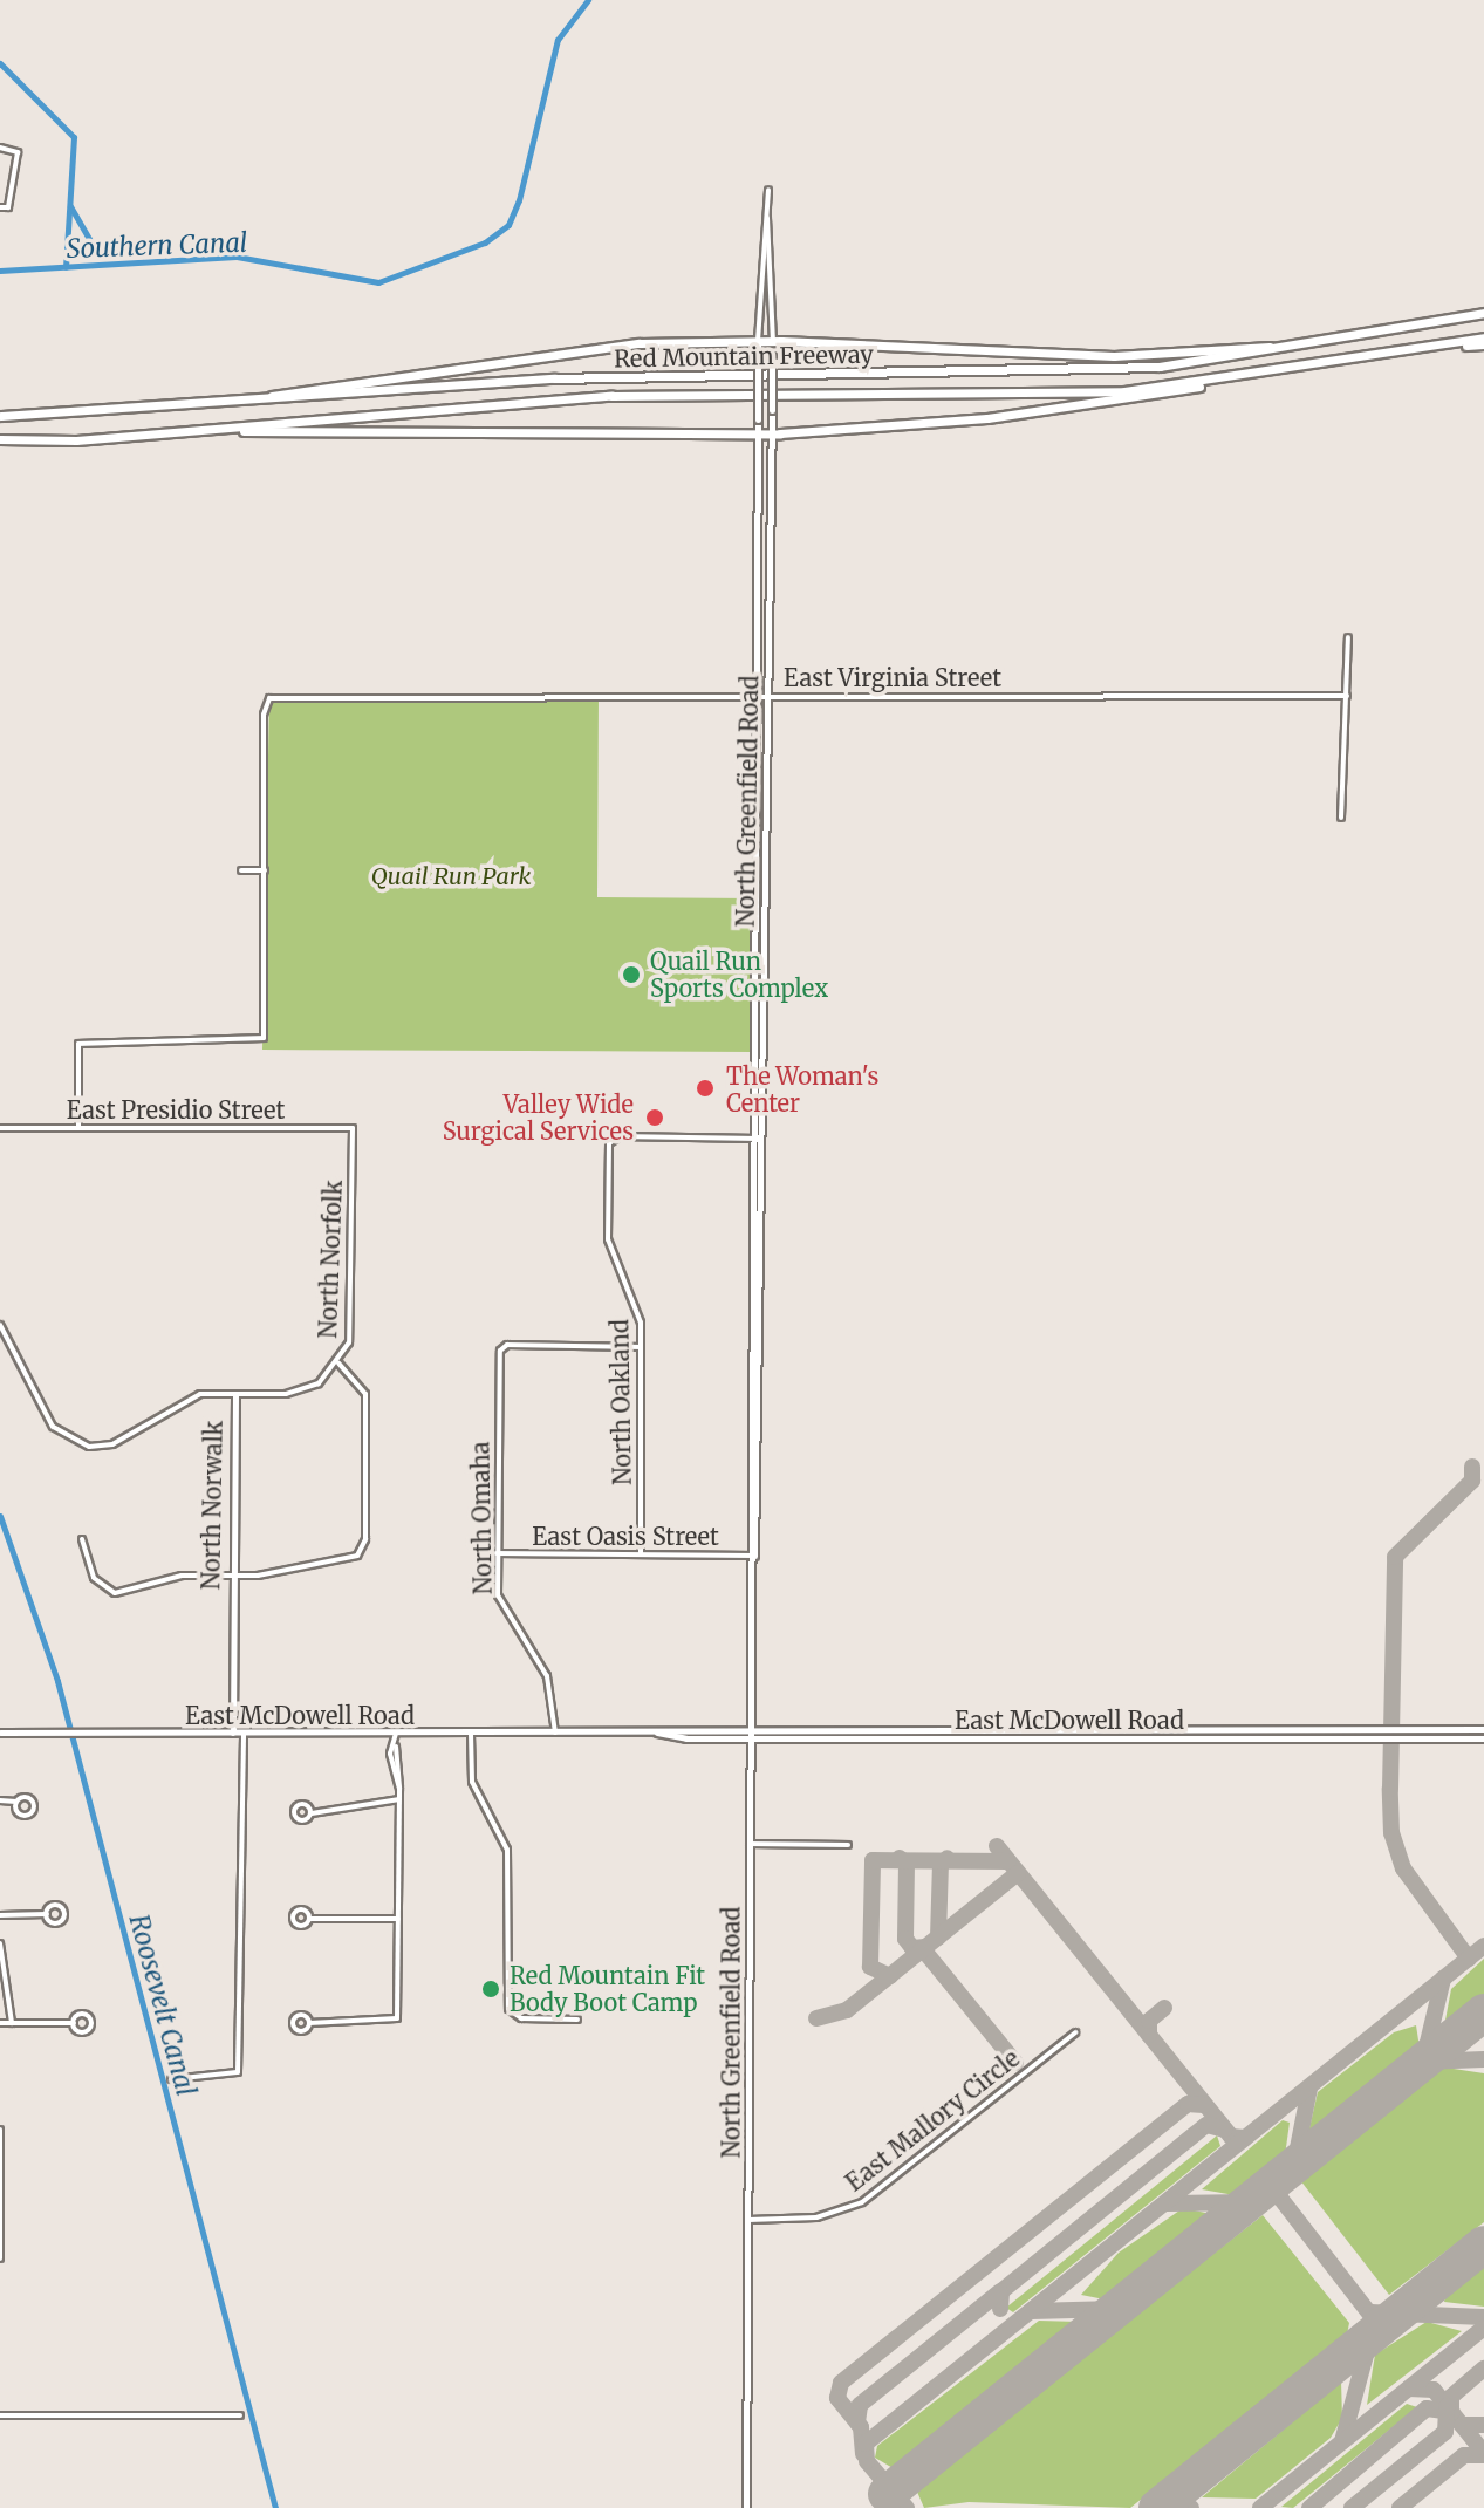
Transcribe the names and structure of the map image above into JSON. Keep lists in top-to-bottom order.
{
  "streets": {
    "highway": ["Red Mountain Freeway"],
    "main road": ["North Greenfield Road", "East McDowell Road"],
    "street": [
      "East Virginia Street",
      "East Presidio Street",
      "North Norfolk",
      "North Oakland",
      "North Norwalk",
      "North Omaha",
      "East Oasis Street",
      "East Mallory Circle"
    ]
  },
  "crossings": [
    ["East Virginia Street", "North Greenfield Road"],
    ["North Greenfield Road", "North Oakland"],
    ["North Greenfield Road", "East Oasis Street"],
    ["North Greenfield Road", "East McDowell Road"],
    ["North Greenfield Road", "East Mallory Circle"],
    ["East Presidio Street", "North Norfolk"],
    ["North Norfolk", "North Norwalk"],
    ["North Oakland", "North Omaha"],
    ["North Oakland", "East Oasis Street"],
    ["North Norwalk", "East McDowell Road"],
    ["North Omaha", "East Oasis Street"],
    ["North Omaha", "East McDowell Road"]
  ],
  "water": ["Southern Canal", "Roosevelt Canal"],
  "parks": ["Quail Run Park"],
  "places": [
    "Quail Run Sports Complex",
    "The Woman's Center",
    "Valley Wide Surgical Services",
    "Red Mountain Fit Body Boot Camp"
  ]
}
